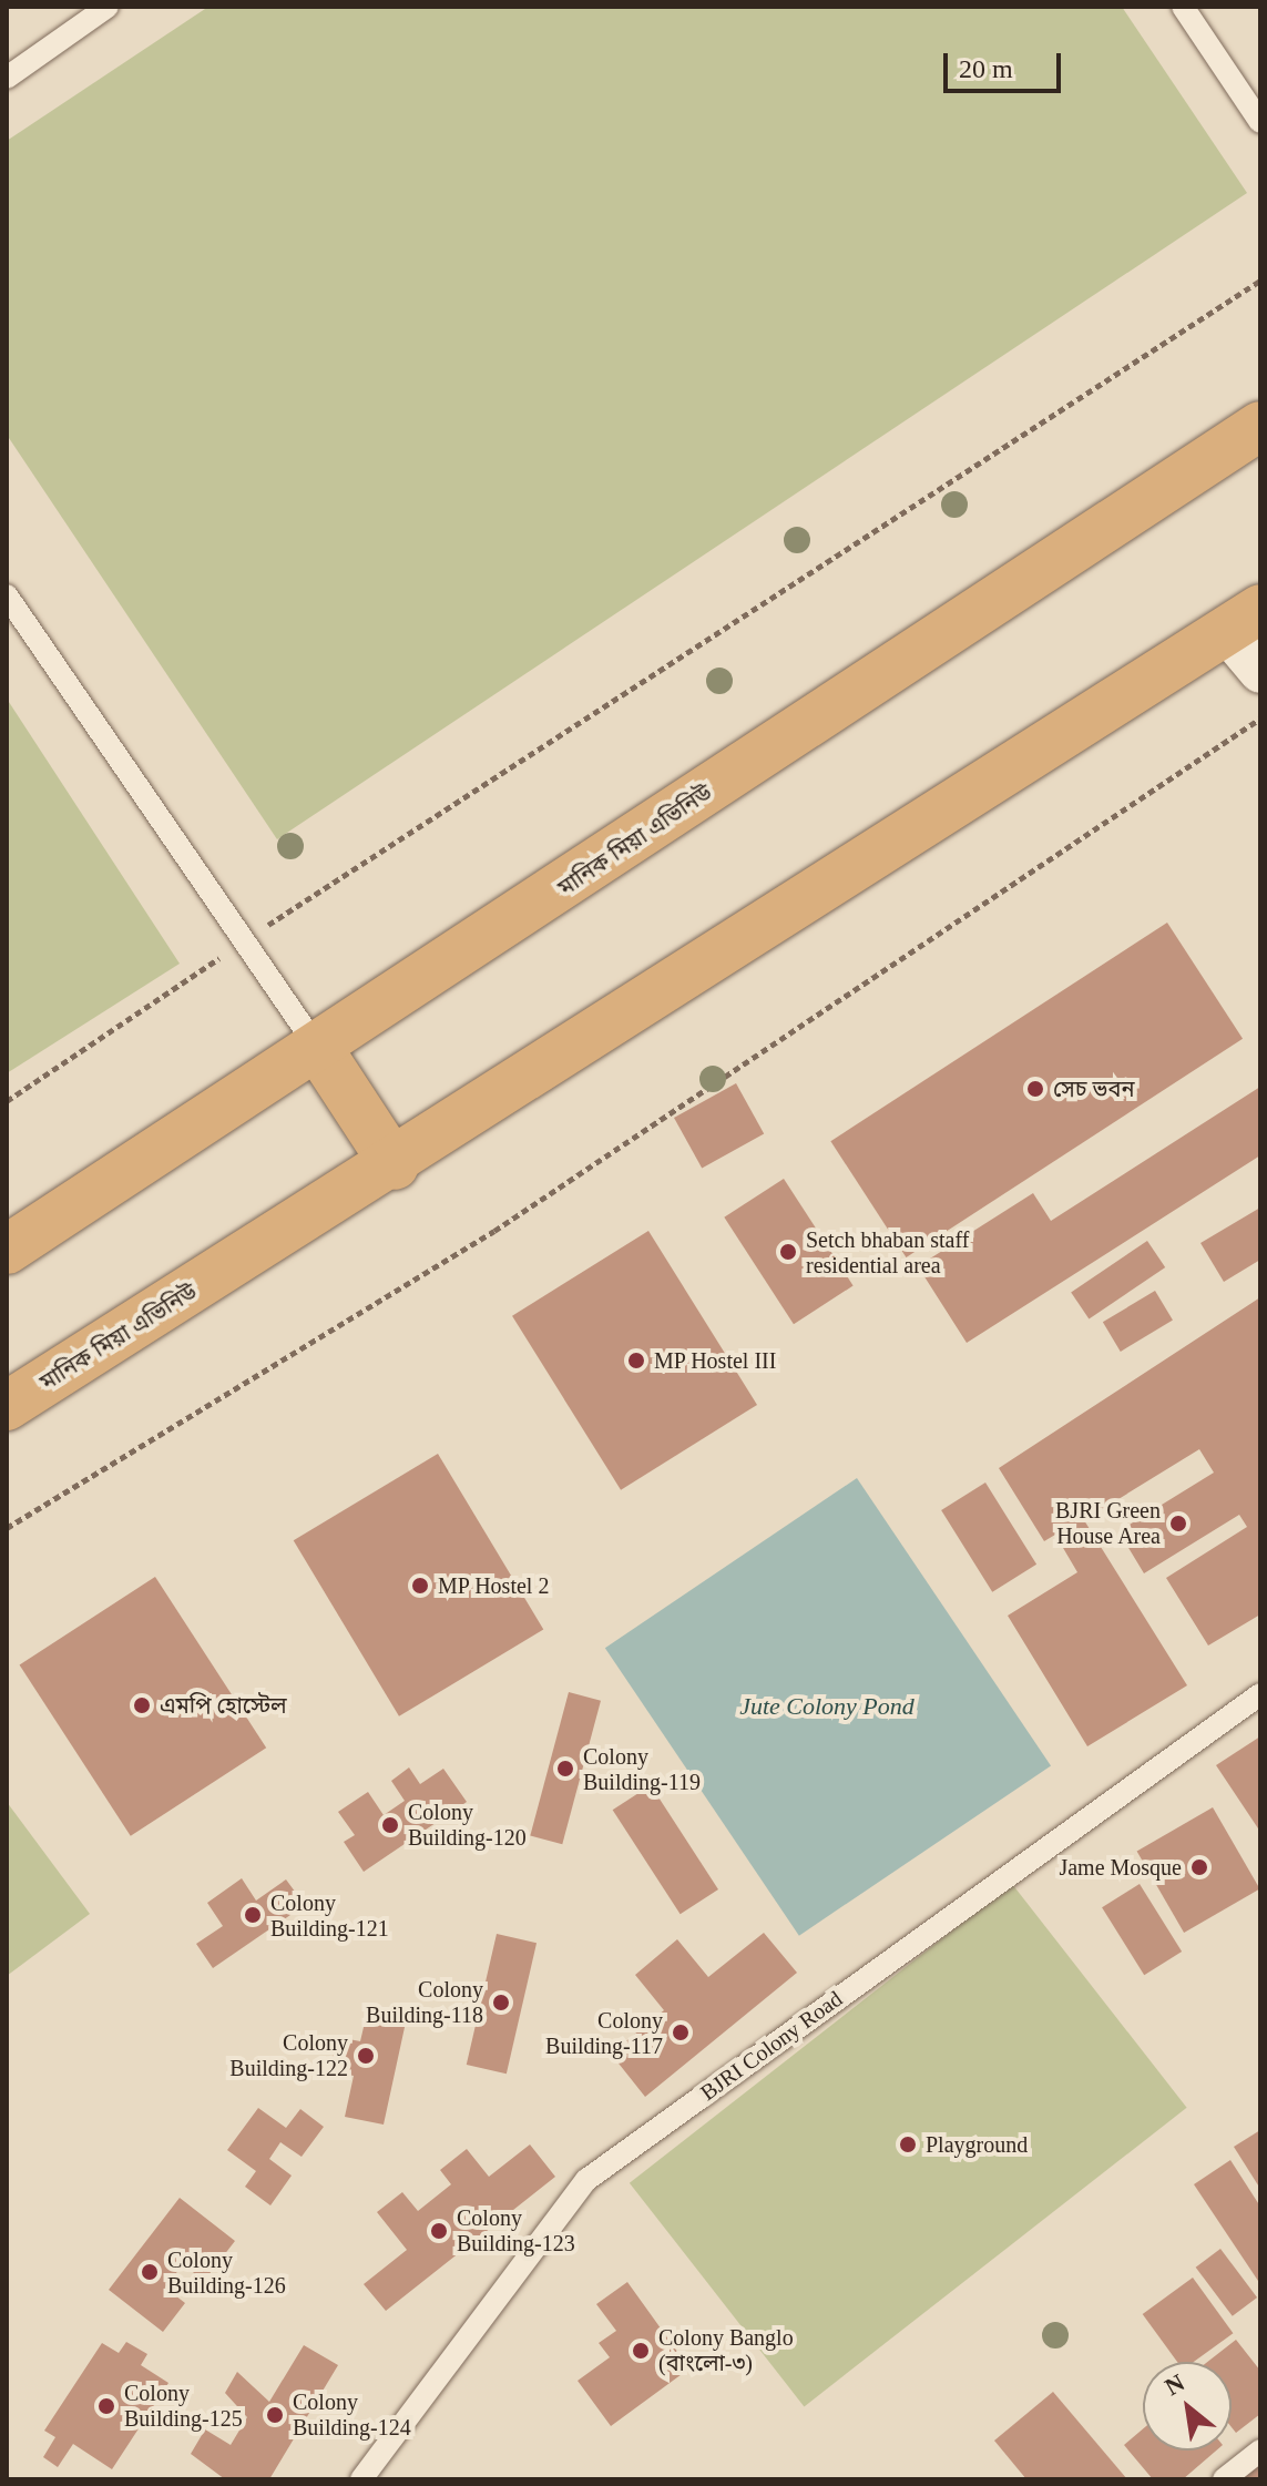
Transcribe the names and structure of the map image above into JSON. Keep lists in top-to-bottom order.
{
  "streets": {
    "highway": ["মানিক মিয়া এভিনিউ"],
    "lane": ["BJRI Colony Road"]
  },
  "water": ["Jute Colony Pond"],
  "places": [
    "সেচ ভবন",
    "Setch bhaban staff residential area",
    "MP Hostel III",
    "BJRI Green House Area",
    "MP Hostel 2",
    "এমপি হোস্টেল",
    "Colony Building-119",
    "Colony Building-120",
    "Jame Mosque",
    "Colony Building-121",
    "Colony Building-118",
    "Colony Building-117",
    "Colony Building-122",
    "Playground",
    "Colony Building-123",
    "Colony Building-126",
    "Colony Banglo (বাংলো-৩)",
    "Colony Building-125",
    "Colony Building-124"
  ],
  "scale_bar": "20 m",
  "north": "top left"
}
